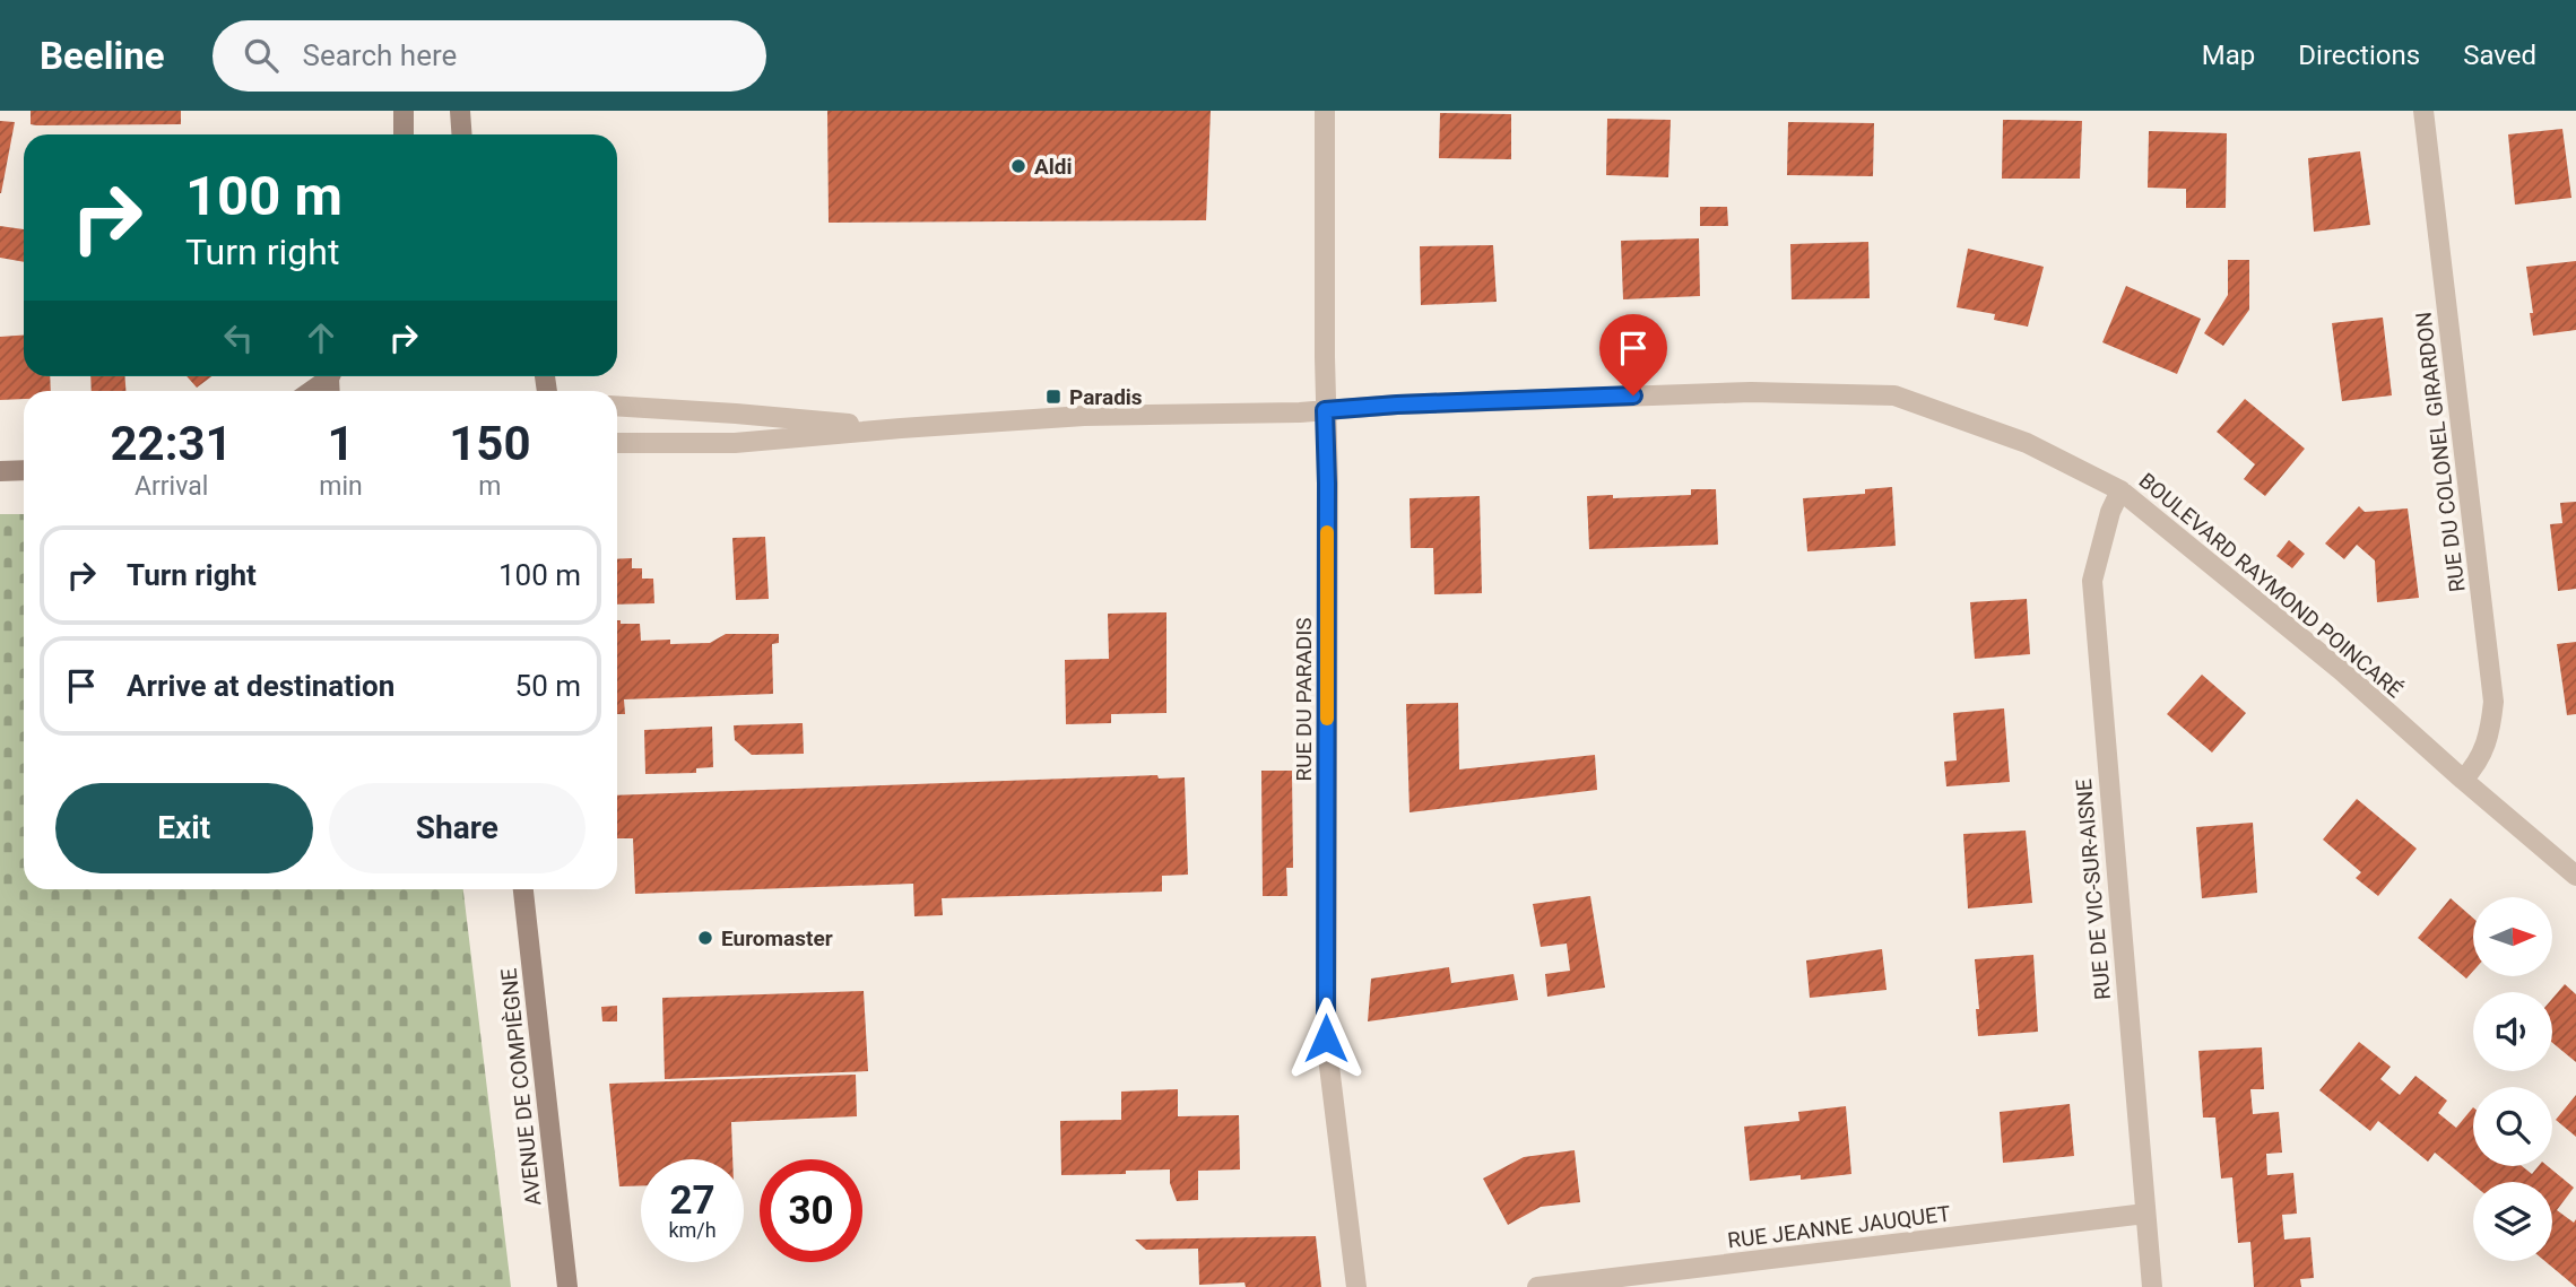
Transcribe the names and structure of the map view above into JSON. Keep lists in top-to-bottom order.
{
  "streets": {
    "main road": ["AVENUE DE COMPIÈGNE"],
    "street": [
      "RUE DU COLONEL GIRARDON",
      "BOULEVARD RAYMOND POINCARÉ",
      "RUE DU PARADIS",
      "RUE DE VIC-SUR-AISNE",
      "RUE JEANNE JAUQUET"
    ]
  },
  "crossings": [
    ["RUE DU COLONEL GIRARDON", "BOULEVARD RAYMOND POINCARÉ"],
    ["BOULEVARD RAYMOND POINCARÉ", "RUE DU PARADIS"],
    ["BOULEVARD RAYMOND POINCARÉ", "RUE DE VIC-SUR-AISNE"],
    ["RUE DE VIC-SUR-AISNE", "RUE JEANNE JAUQUET"]
  ],
  "places": {
    "other": ["Aldi", "Euromaster"],
    "transit": ["Paradis"]
  },
  "north": "right",
  "page": {
    "header": "Beeline",
    "search": "Search here",
    "nav": ["Map", "Directions", "Saved"],
    "turn": ["100 m", "Turn right"],
    "eta": [
      "22:31",
      "Arrival",
      "1",
      "min",
      "150",
      "m"
    ],
    "list": [
      {
        "name": "Turn right",
        "value": "100 m"
      },
      {
        "name": "Arrive at destination",
        "value": "50 m"
      }
    ],
    "buttons": ["Exit", "Share"],
    "speed": "27 km/h",
    "limit": "30"
  }
}
